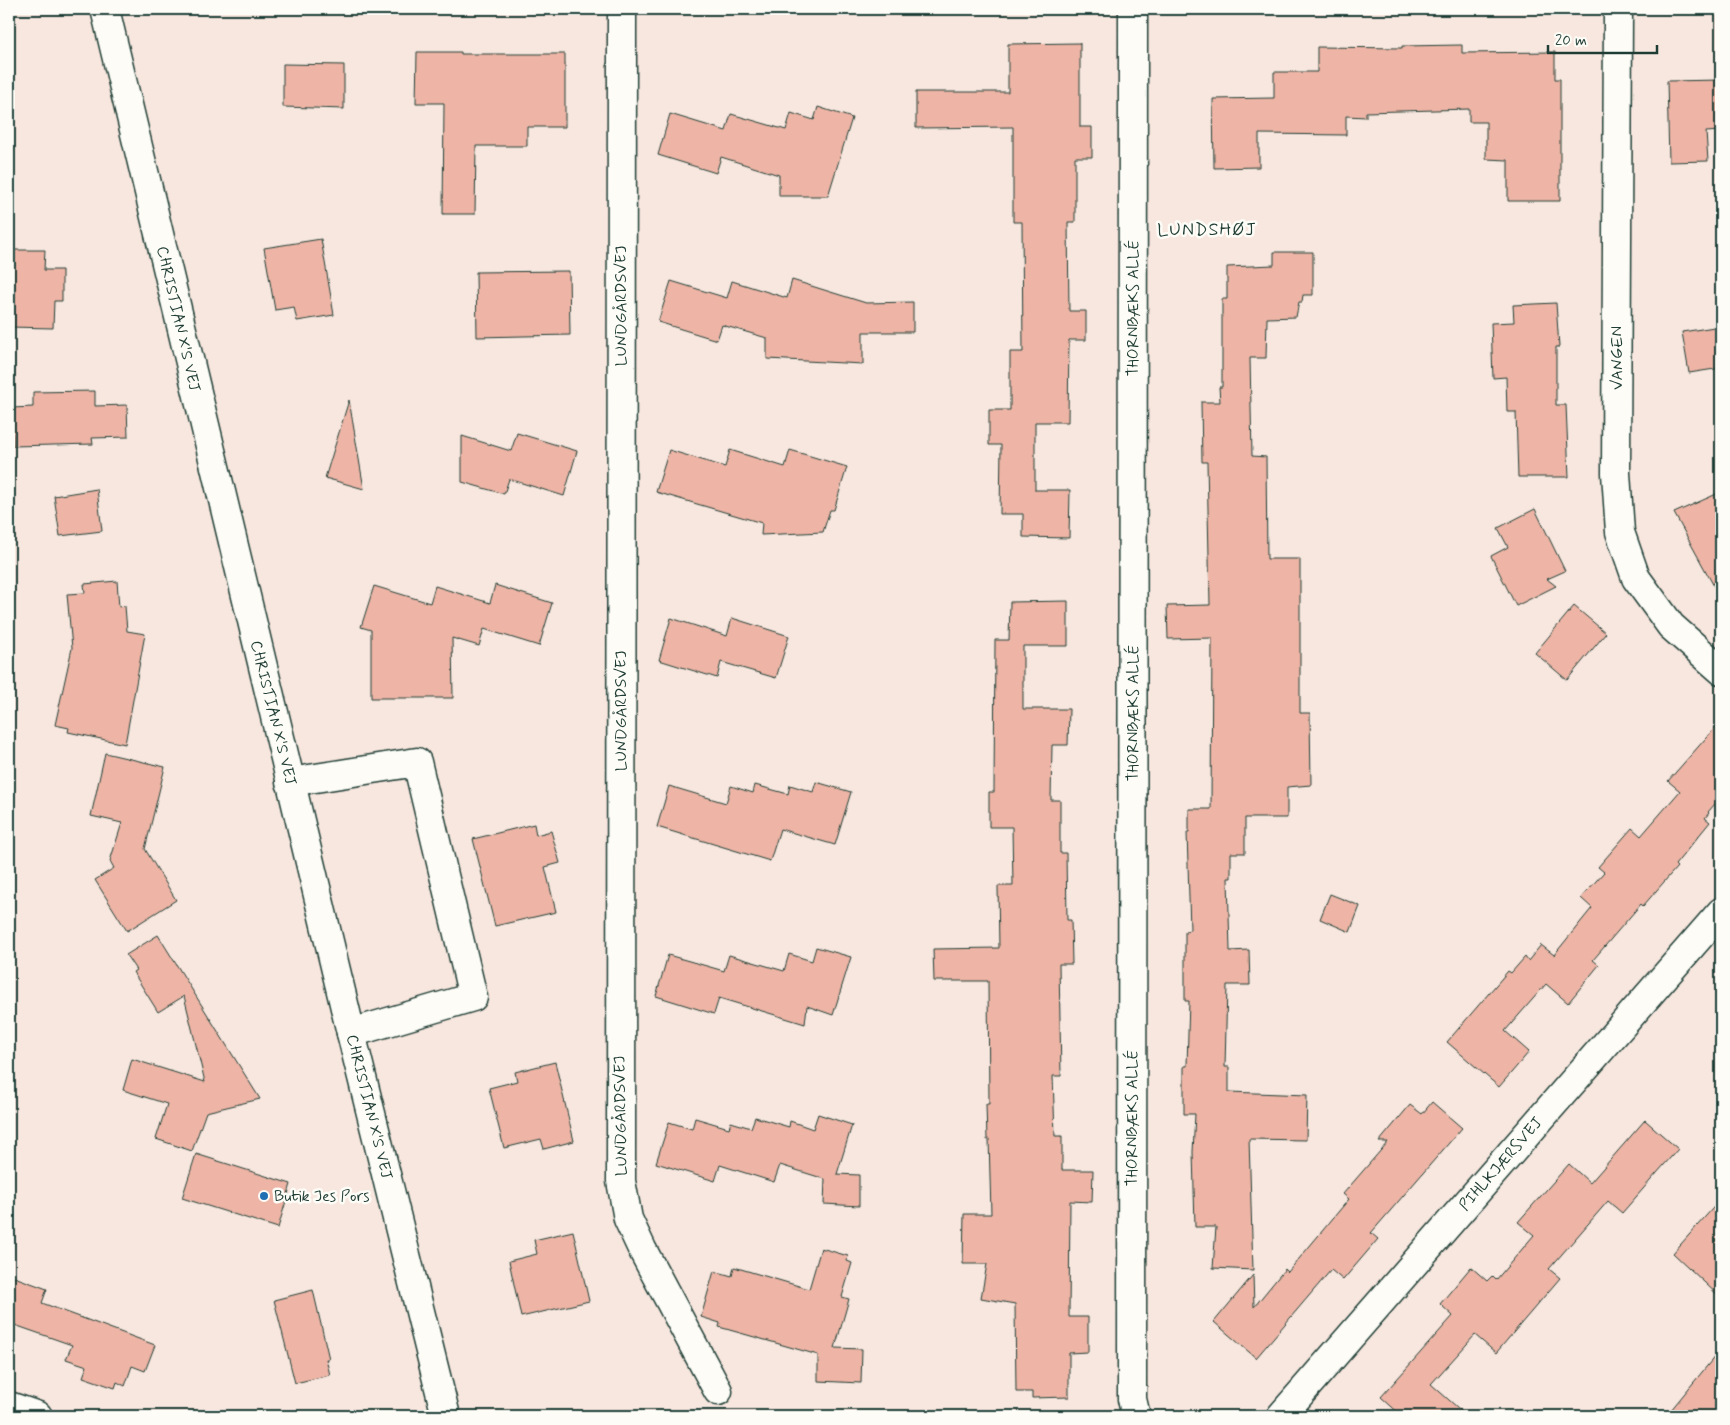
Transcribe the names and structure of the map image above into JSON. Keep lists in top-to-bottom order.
{
  "streets": {
    "street": [
      "LUNDGÅRDSVEJ",
      "THORNBÆKS ALLÉ",
      "CHRISTIAN X'S VEJ",
      "VANGEN",
      "PIHLKJÆRSVEJ"
    ]
  },
  "districts": ["LUNDSHØJ"],
  "places": ["Butik Jes Pors"],
  "scale_bar": "20 m"
}
